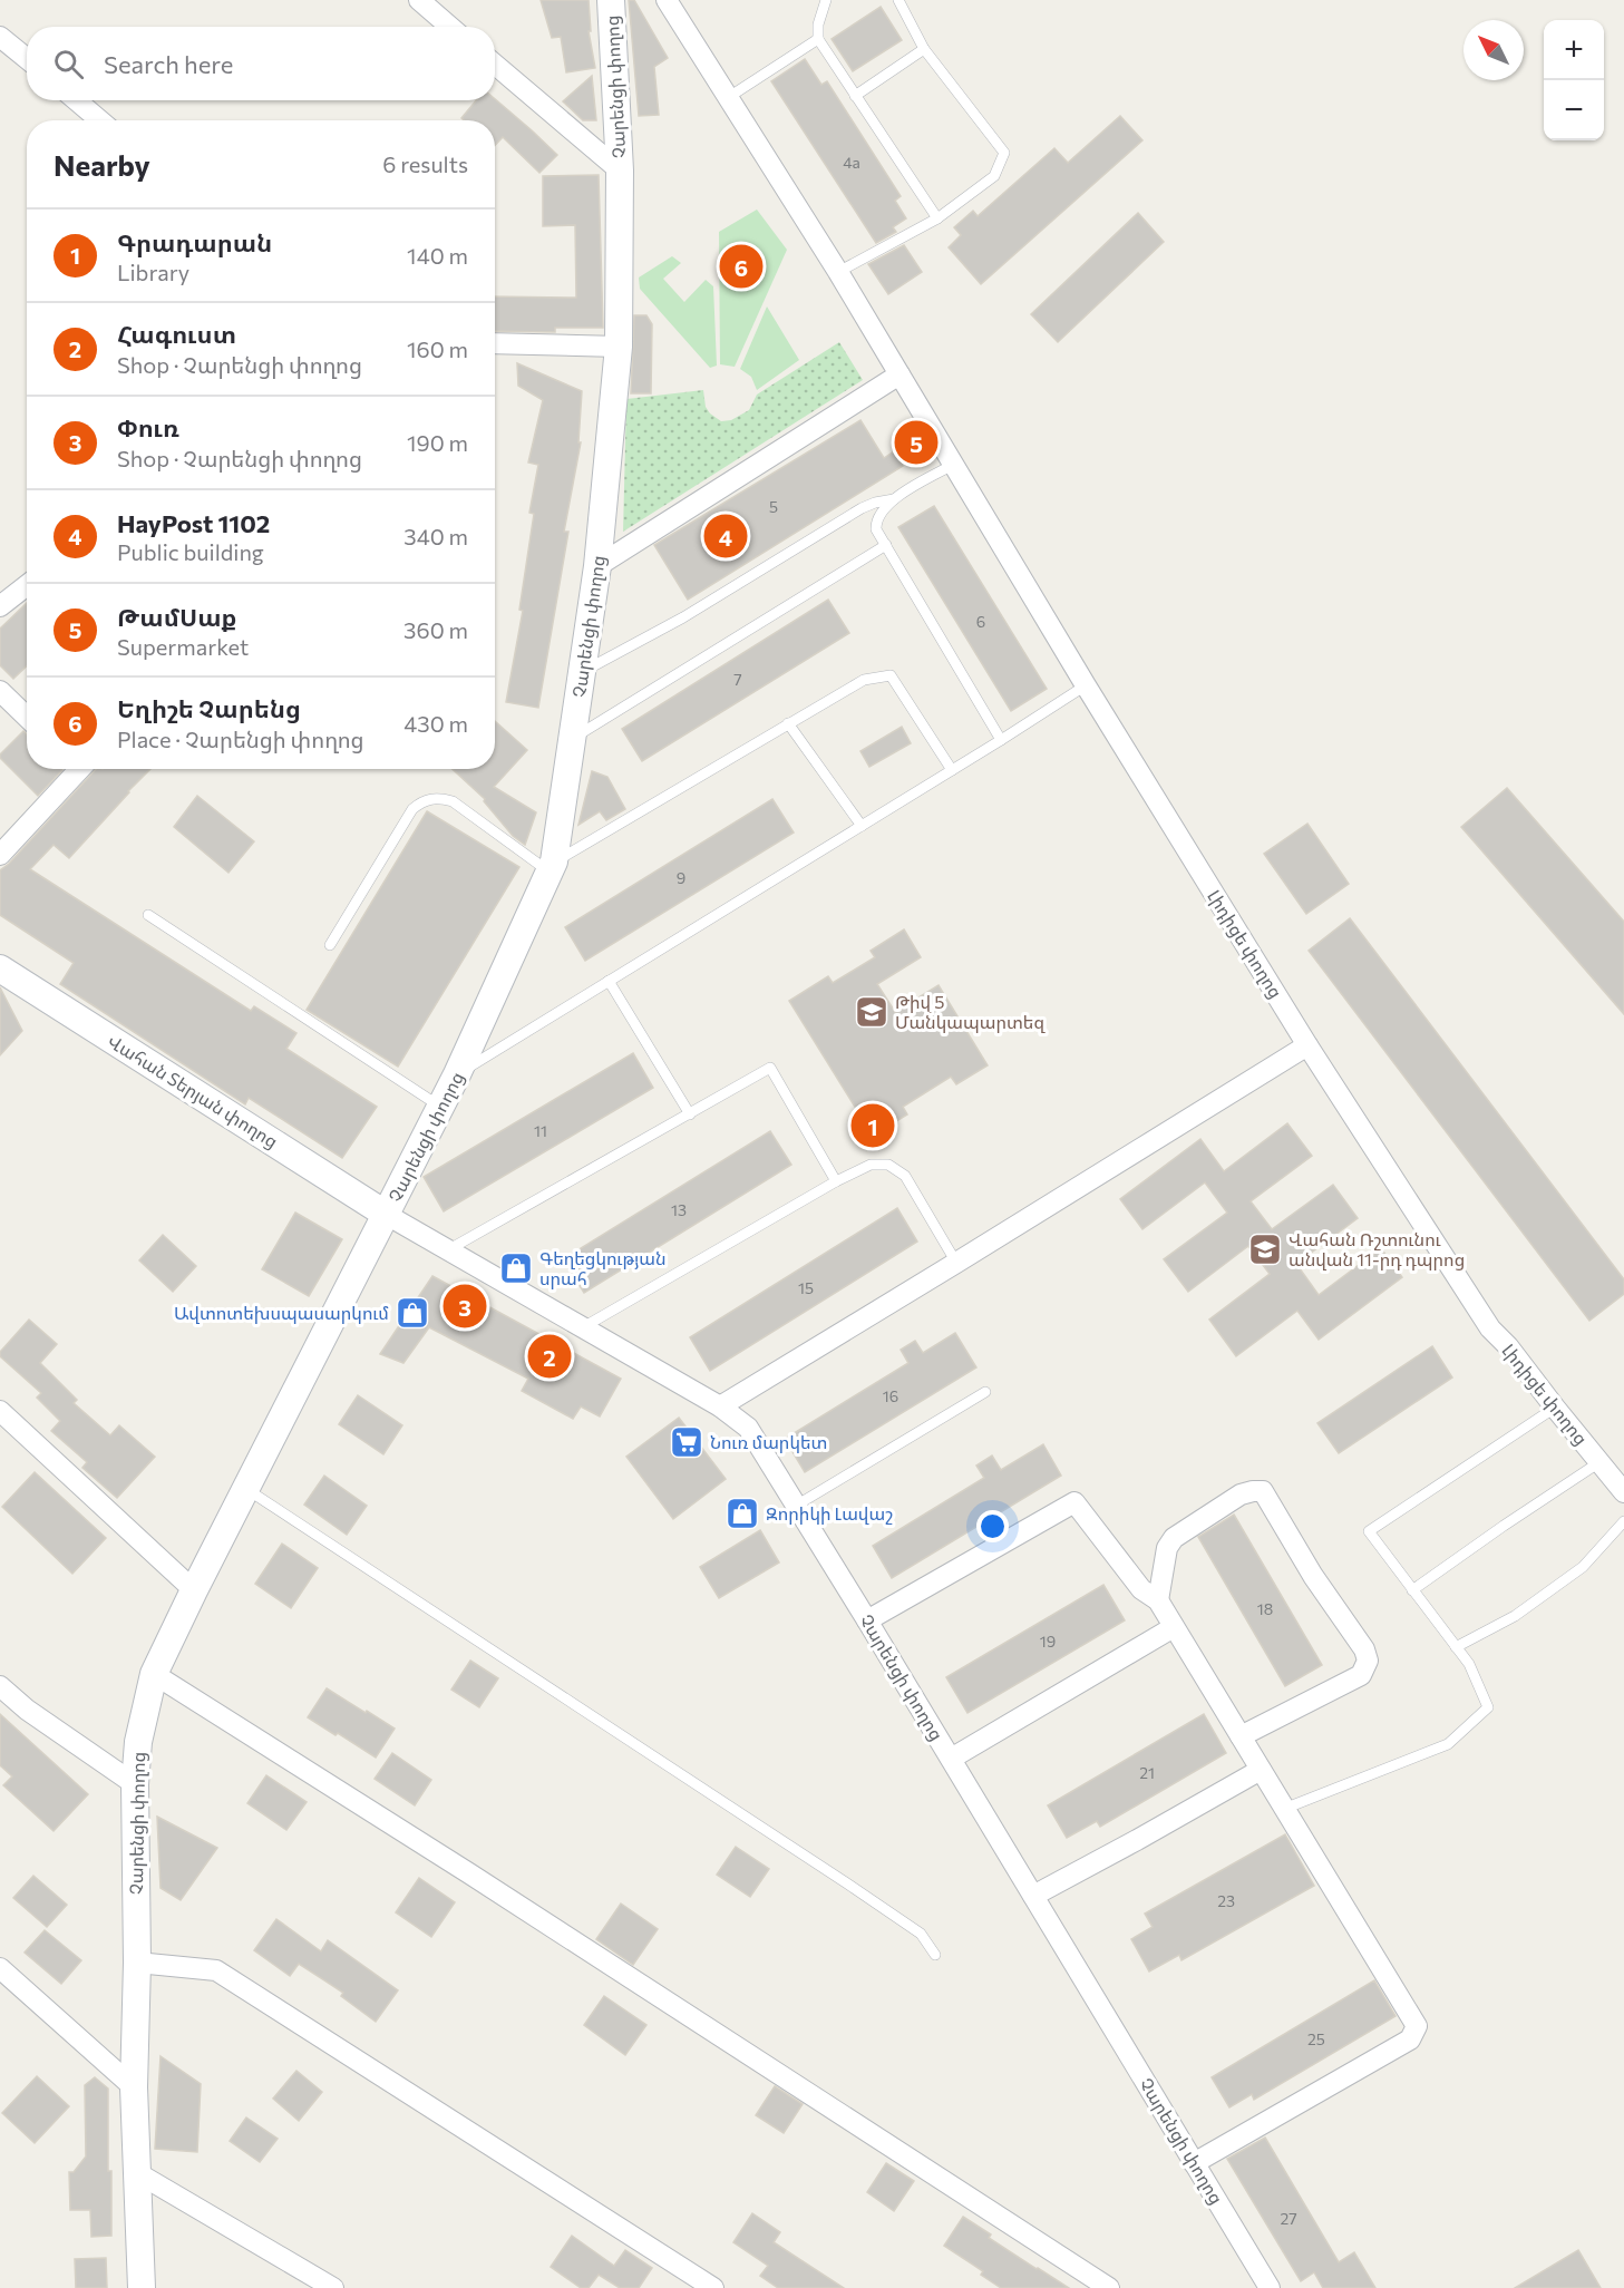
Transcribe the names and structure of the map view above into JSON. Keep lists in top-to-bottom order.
{
  "streets": {
    "main road": ["Չարենցի փողոց", "Վահան Տերյան փողոց"],
    "street": ["Լիդիցե փողոց"]
  },
  "crossings": [
    ["Չարենցի փողոց", "Վահան Տերյան փողոց"]
  ],
  "places": {
    "school or university": ["Թիվ 5 Մանկապարտեզ", "Վահան Ռշտունու անվան 11-րդ դպրոց"],
    "shop": ["Գեղեցկության սրահ", "Ավտոտեխսպասարկում", "Զորիկի Լավաշ"],
    "supermarket": ["Նուռ մարկետ"]
  },
  "house_numbers": [
    "4a",
    "5",
    "6",
    "7",
    "9",
    "11",
    "13",
    "15",
    "16",
    "18",
    "19",
    "21",
    "23",
    "25",
    "27"
  ],
  "north": "top left",
  "page": {
    "map_buttons": ["+", "−"],
    "search": "Search here",
    "heading": ["Nearby", "6 results"],
    "list": [
      {
        "mark": "1",
        "name": "Գրադարան",
        "note": "Library",
        "value": "140 m"
      },
      {
        "mark": "2",
        "name": "Հագուստ",
        "note": "Shop · Չարենցի փողոց",
        "value": "160 m"
      },
      {
        "mark": "3",
        "name": "Փուռ",
        "note": "Shop · Չարենցի փողոց",
        "value": "190 m"
      },
      {
        "mark": "4",
        "name": "HayPost 1102",
        "note": "Public building",
        "value": "340 m"
      },
      {
        "mark": "5",
        "name": "ԹամՍաք",
        "note": "Supermarket",
        "value": "360 m"
      },
      {
        "mark": "6",
        "name": "Եղիշե Չարենց",
        "note": "Place · Չարենցի փողոց",
        "value": "430 m"
      }
    ],
    "pins": [
      "6",
      "5",
      "4",
      "1",
      "3",
      "2"
    ]
  }
}
